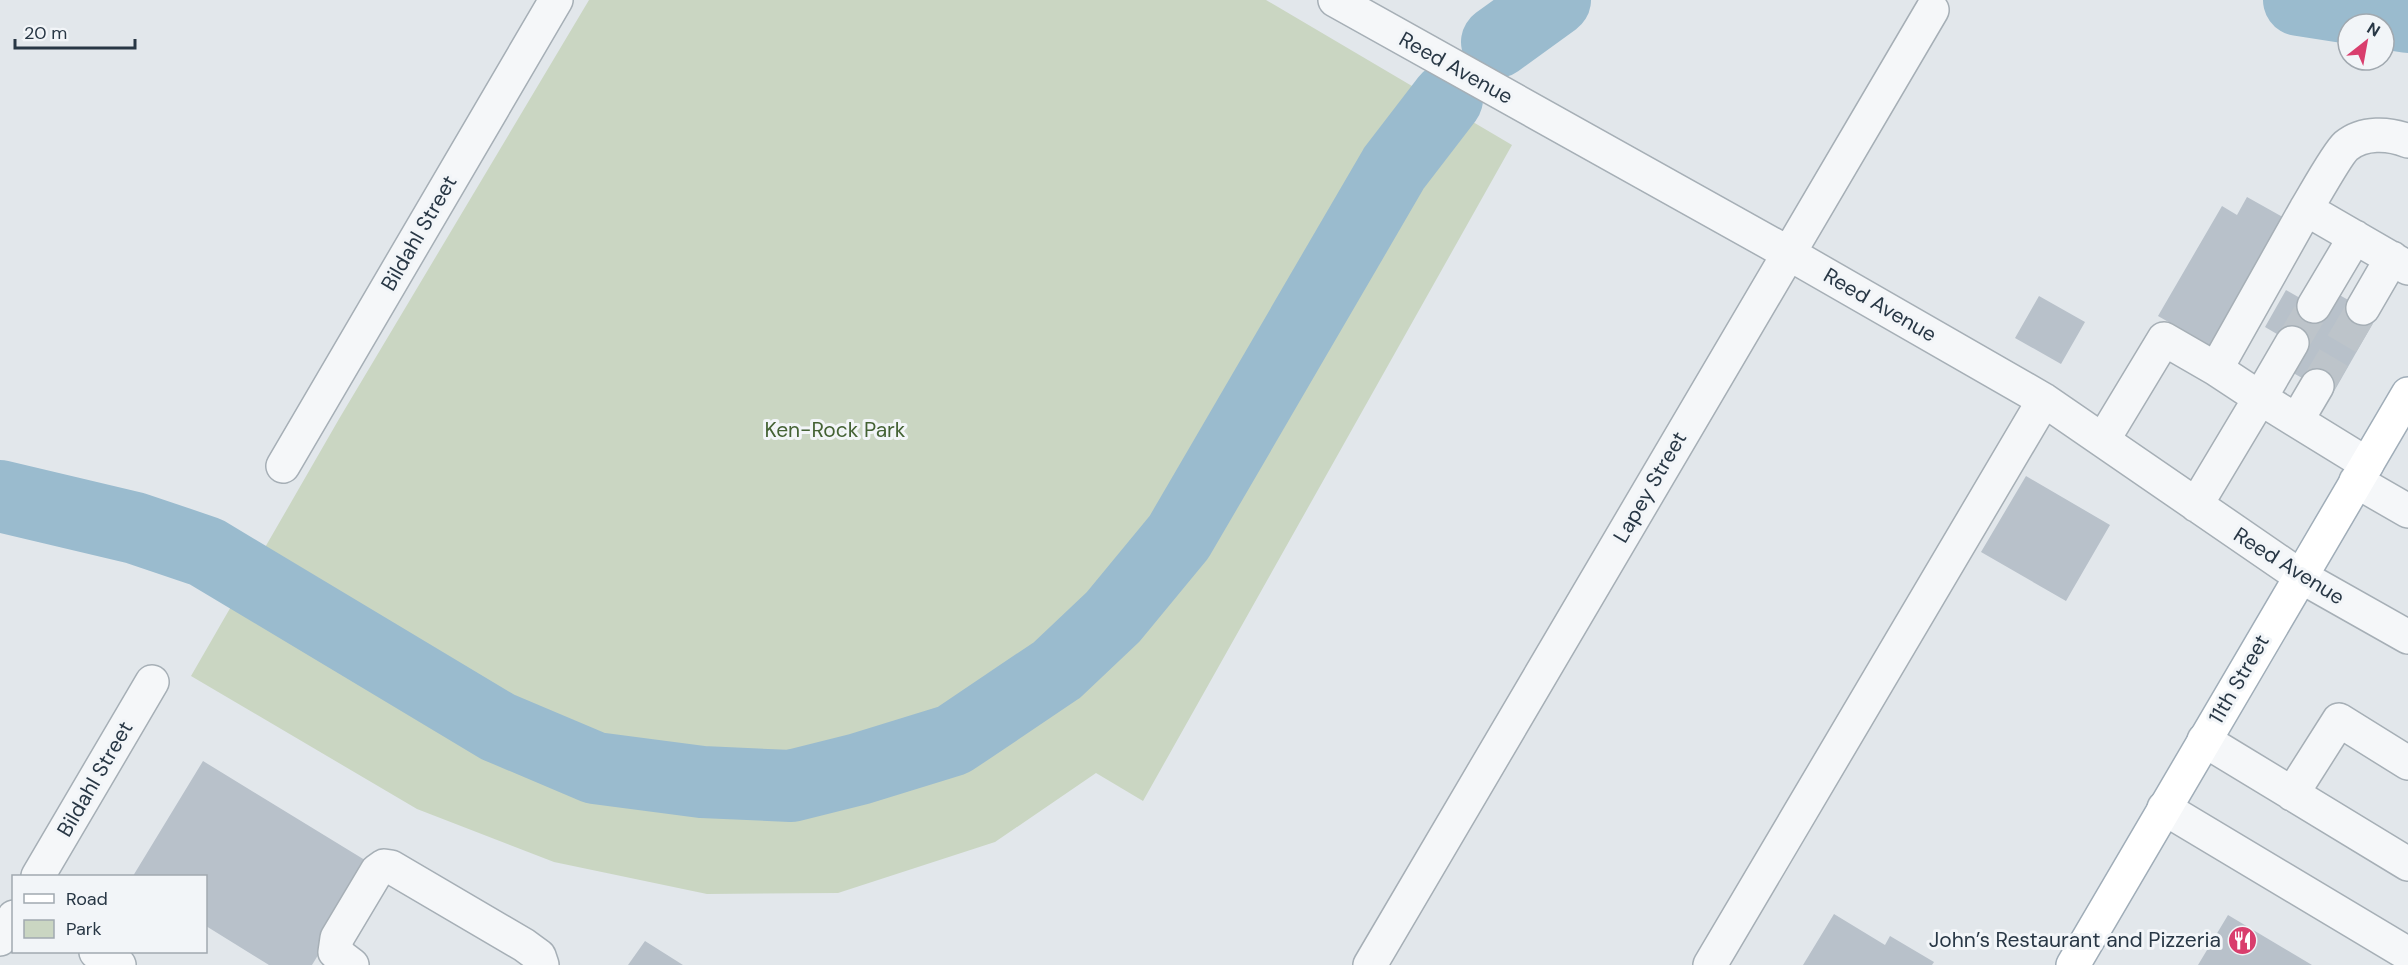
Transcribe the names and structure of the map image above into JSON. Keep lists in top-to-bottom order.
{
  "streets": {
    "main road": ["11th Street"],
    "street": ["Reed Avenue", "Bildahl Street", "Lapey Street"]
  },
  "crossings": [
    ["Reed Avenue", "Lapey Street"],
    ["Reed Avenue", "11th Street"]
  ],
  "parks": ["Ken-Rock Park"],
  "places": {
    "restaurant": ["John’s Restaurant and Pizzeria"]
  },
  "legend": ["Road", "Park"],
  "scale_bar": "20 m",
  "north": "top right"
}
